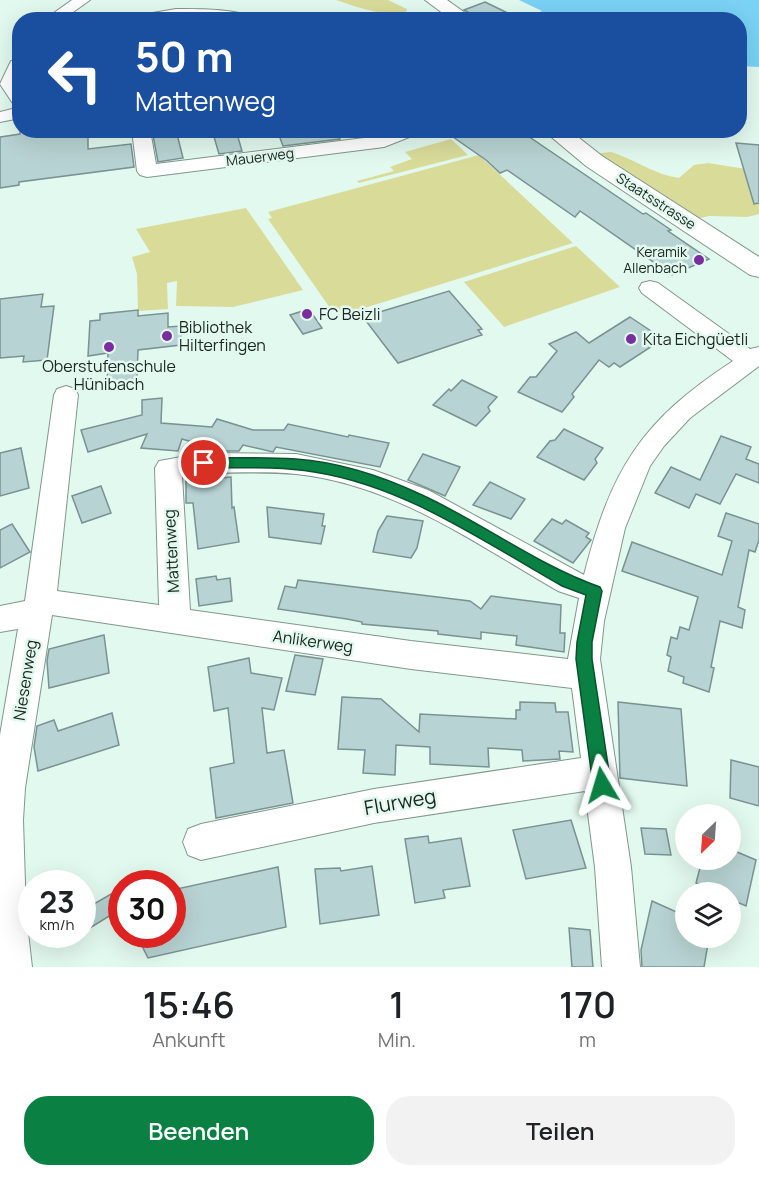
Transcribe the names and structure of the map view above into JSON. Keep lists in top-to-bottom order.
{
  "streets": {
    "main road": ["Staatsstrasse"],
    "street": [
      "Mauerweg",
      "Mattenweg",
      "Anlikerweg",
      "Niesenweg",
      "Flurweg"
    ]
  },
  "crossings": [
    ["Mattenweg", "Anlikerweg"],
    ["Anlikerweg", "Niesenweg"]
  ],
  "places": [
    "Keramik Allenbach",
    "FC Beizli",
    "Bibliothek Hilterfingen",
    "Kita Eichgüetli",
    "Oberstufenschule Hünibach"
  ],
  "north": "bottom left",
  "page": {
    "turn": ["50 m", "Mattenweg"],
    "speed": "23 km/h",
    "limit": "30",
    "eta": [
      "15:46",
      "Ankunft",
      "1",
      "Min.",
      "170",
      "m"
    ],
    "buttons": ["Beenden", "Teilen"]
  }
}
